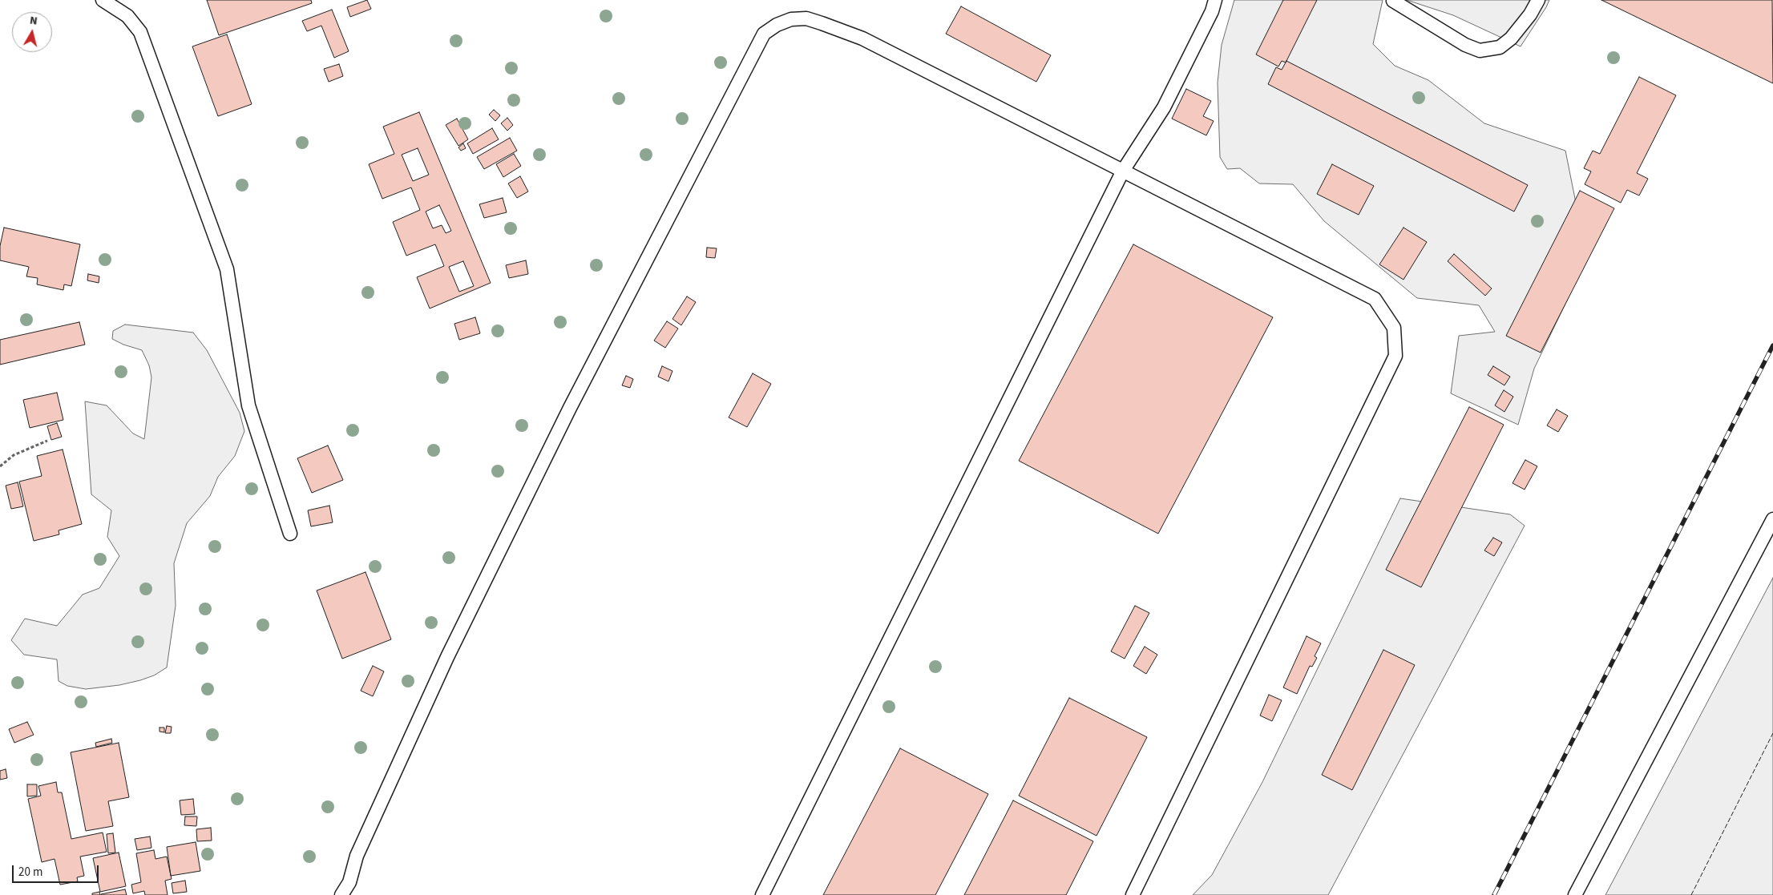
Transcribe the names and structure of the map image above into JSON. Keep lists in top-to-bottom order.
{
  "scale_bar": "20 m",
  "north": "top"
}
